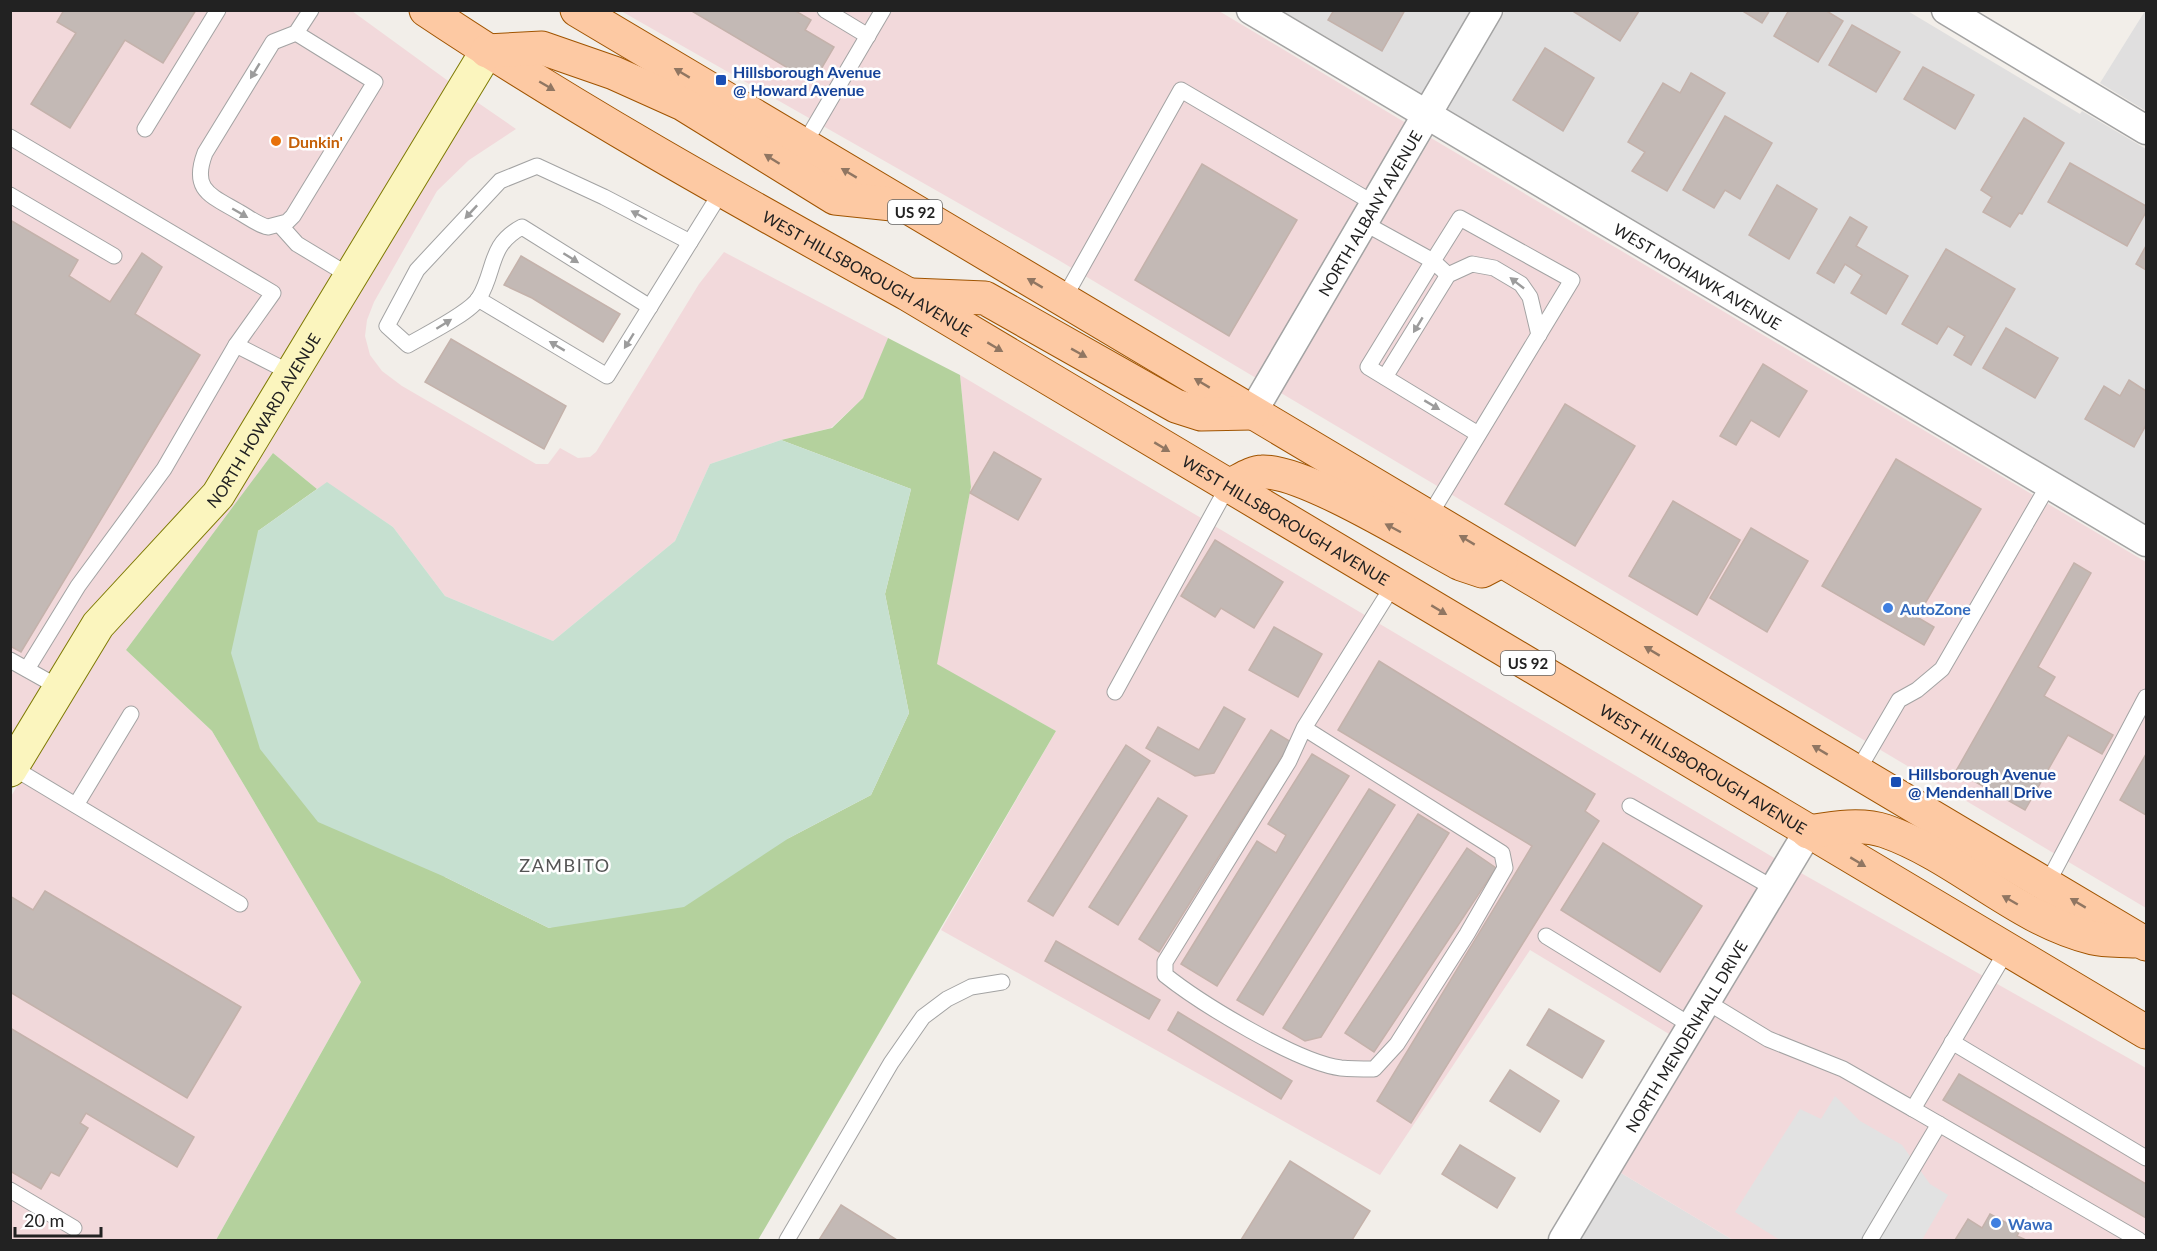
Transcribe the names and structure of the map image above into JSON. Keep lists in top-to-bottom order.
{
  "streets": {
    "main road": ["US 92", "WEST HILLSBOROUGH AVENUE"],
    "street": [
      "NORTH ALBANY AVENUE",
      "WEST MOHAWK AVENUE",
      "NORTH HOWARD AVENUE",
      "NORTH MENDENHALL DRIVE"
    ]
  },
  "crossings": [
    ["US 92", "NORTH ALBANY AVENUE"],
    ["NORTH ALBANY AVENUE", "WEST MOHAWK AVENUE"],
    ["WEST HILLSBOROUGH AVENUE", "NORTH HOWARD AVENUE"],
    ["WEST HILLSBOROUGH AVENUE", "NORTH MENDENHALL DRIVE"]
  ],
  "districts": ["ZAMBITO"],
  "places": {
    "transit": ["Hillsborough Avenue @ Howard Avenue", "Hillsborough Avenue @ Mendenhall Drive"],
    "other": ["Dunkin'", "AutoZone", "Wawa"]
  },
  "scale_bar": "20 m"
}
